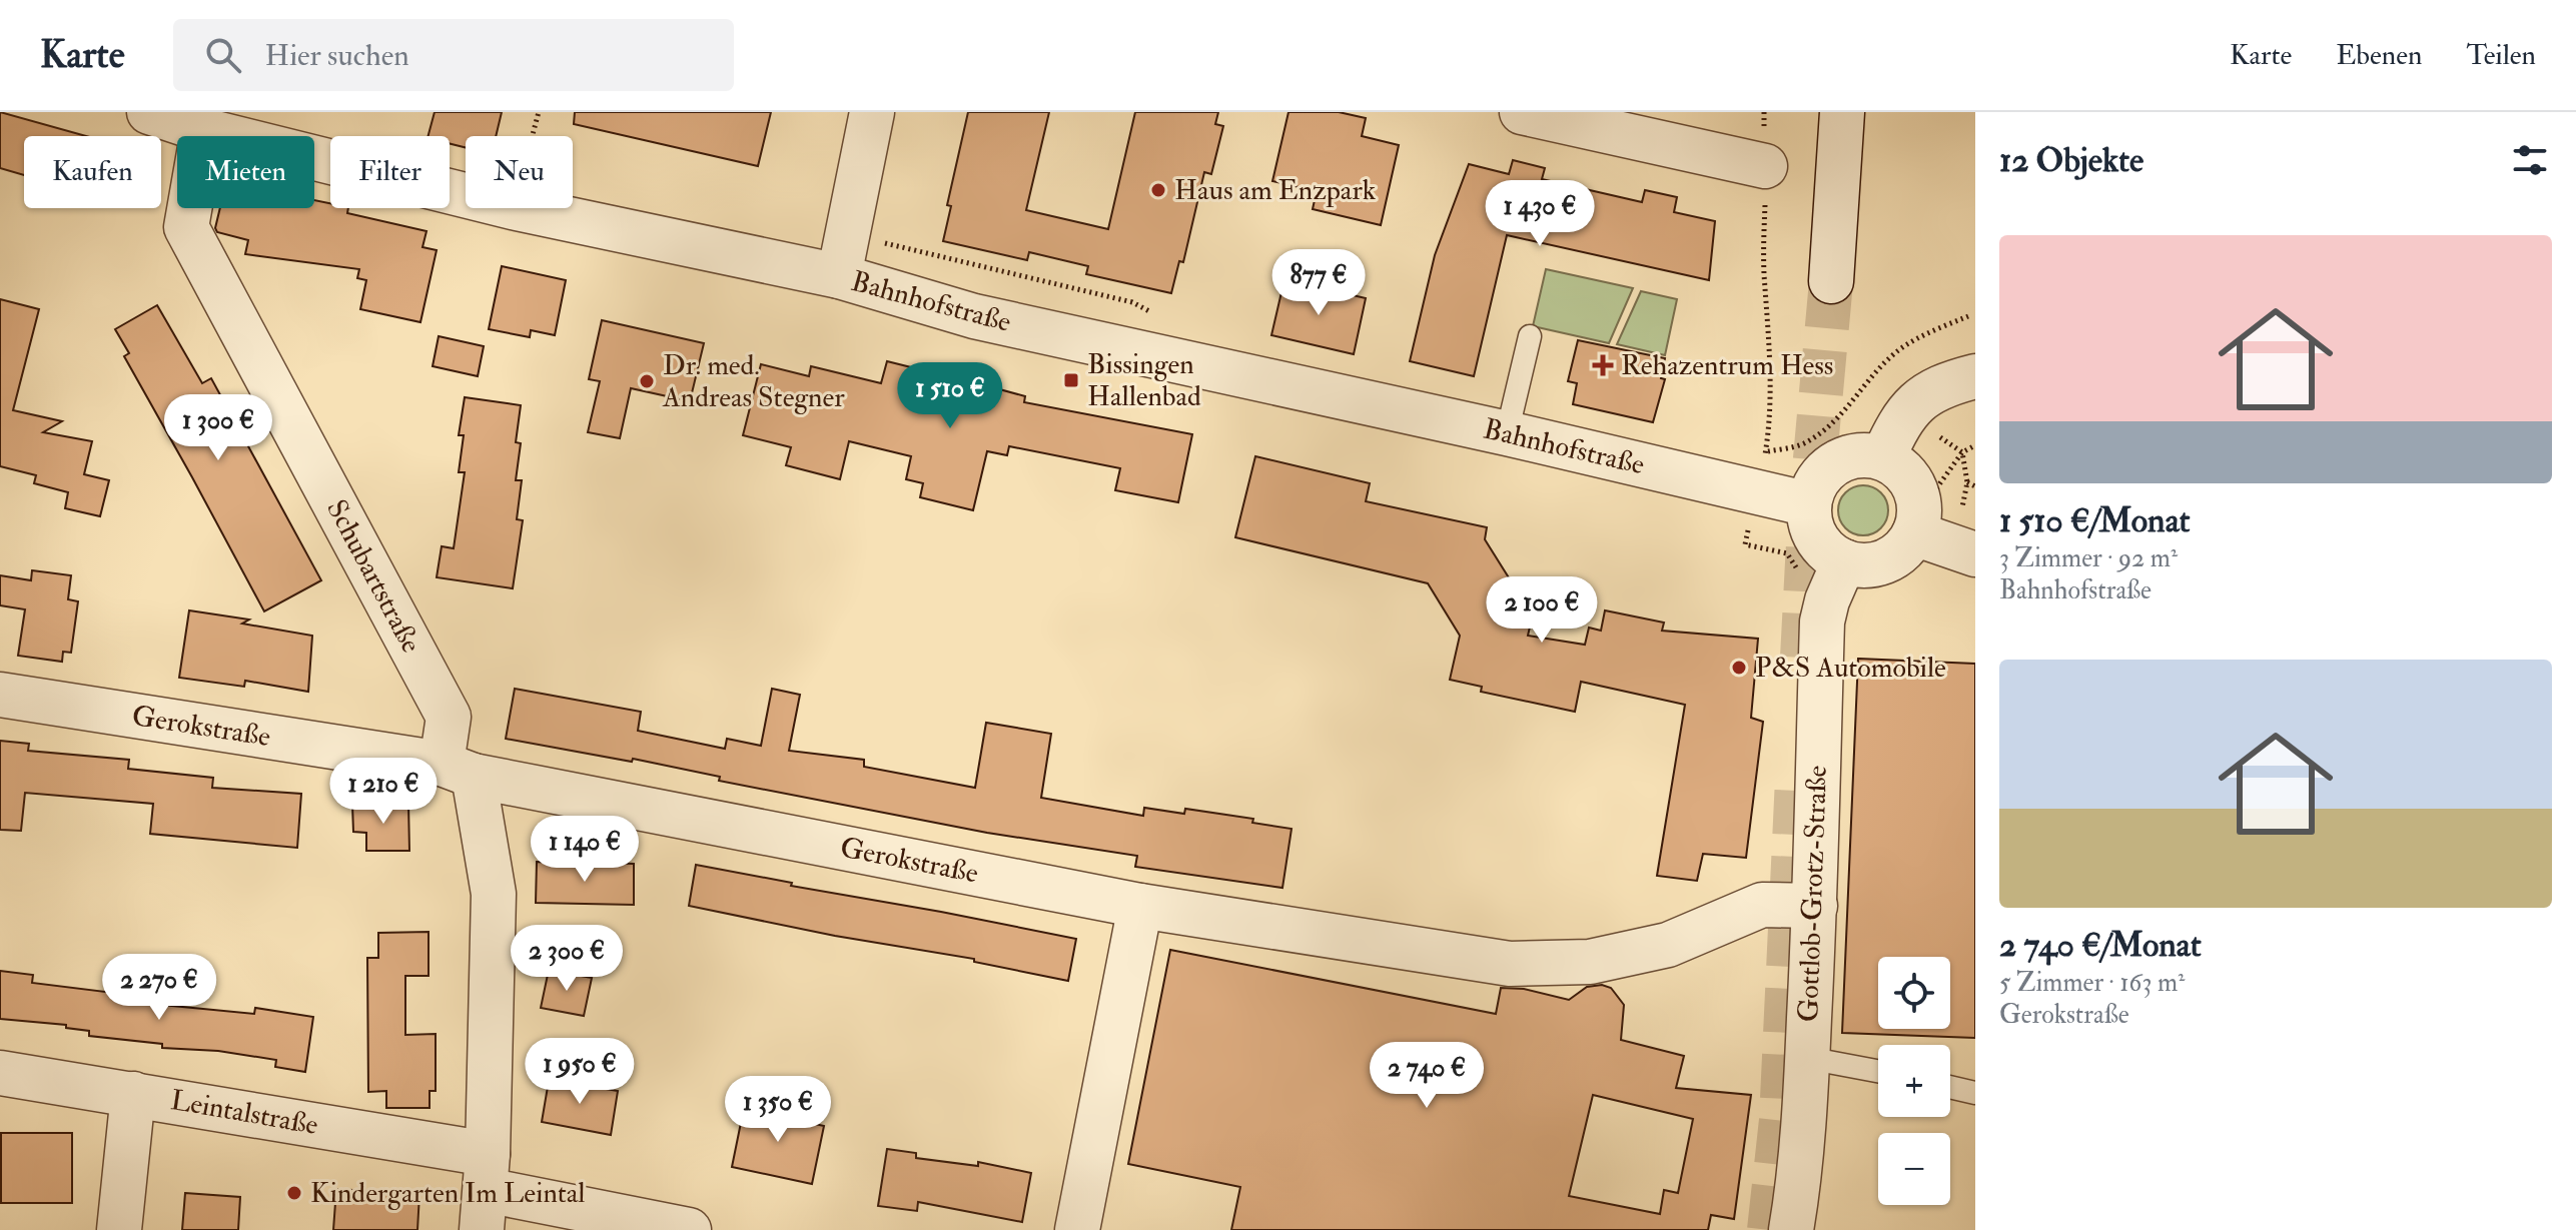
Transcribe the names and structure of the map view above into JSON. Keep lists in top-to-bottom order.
{
  "streets": {
    "street": [
      "Bahnhofstraße",
      "Schubartstraße",
      "Gerokstraße",
      "Gottlob-Grotz-Straße",
      "Leintalstraße"
    ]
  },
  "crossings": [
    ["Bahnhofstraße", "Schubartstraße"],
    ["Bahnhofstraße", "Gottlob-Grotz-Straße"],
    ["Schubartstraße", "Gerokstraße"],
    ["Schubartstraße", "Leintalstraße"],
    ["Gerokstraße", "Gottlob-Grotz-Straße"]
  ],
  "places": {
    "other": [
      "Haus am Enzpark",
      "Dr. med. Andreas Stegner",
      "P&S Automobile",
      "Kindergarten Im Leintal"
    ],
    "health": ["Rehazentrum Hess"],
    "transit": ["Bissingen Hallenbad"]
  },
  "page": {
    "header": "Karte",
    "search": "Hier suchen",
    "nav": ["Karte", "Ebenen", "Teilen"],
    "heading": "12 Objekte",
    "chip": [
      "Kaufen",
      "Mieten",
      "Filter",
      "Neu"
    ],
    "price": [
      "1 430 €",
      "877 €",
      "1 510 €",
      "1 300 €",
      "2 100 €",
      "1 210 €",
      "1 140 €",
      "2 300 €",
      "2 270 €",
      "1 950 €",
      "2 740 €",
      "1 350 €"
    ],
    "list": [
      {
        "name": "1 510 €/Monat",
        "note": "3 Zimmer · 92 m² · Bahnhofstraße"
      },
      {
        "name": "2 740 €/Monat",
        "note": "5 Zimmer · 163 m² · Gerokstraße"
      }
    ],
    "map_buttons": ["+", "−"]
  }
}
